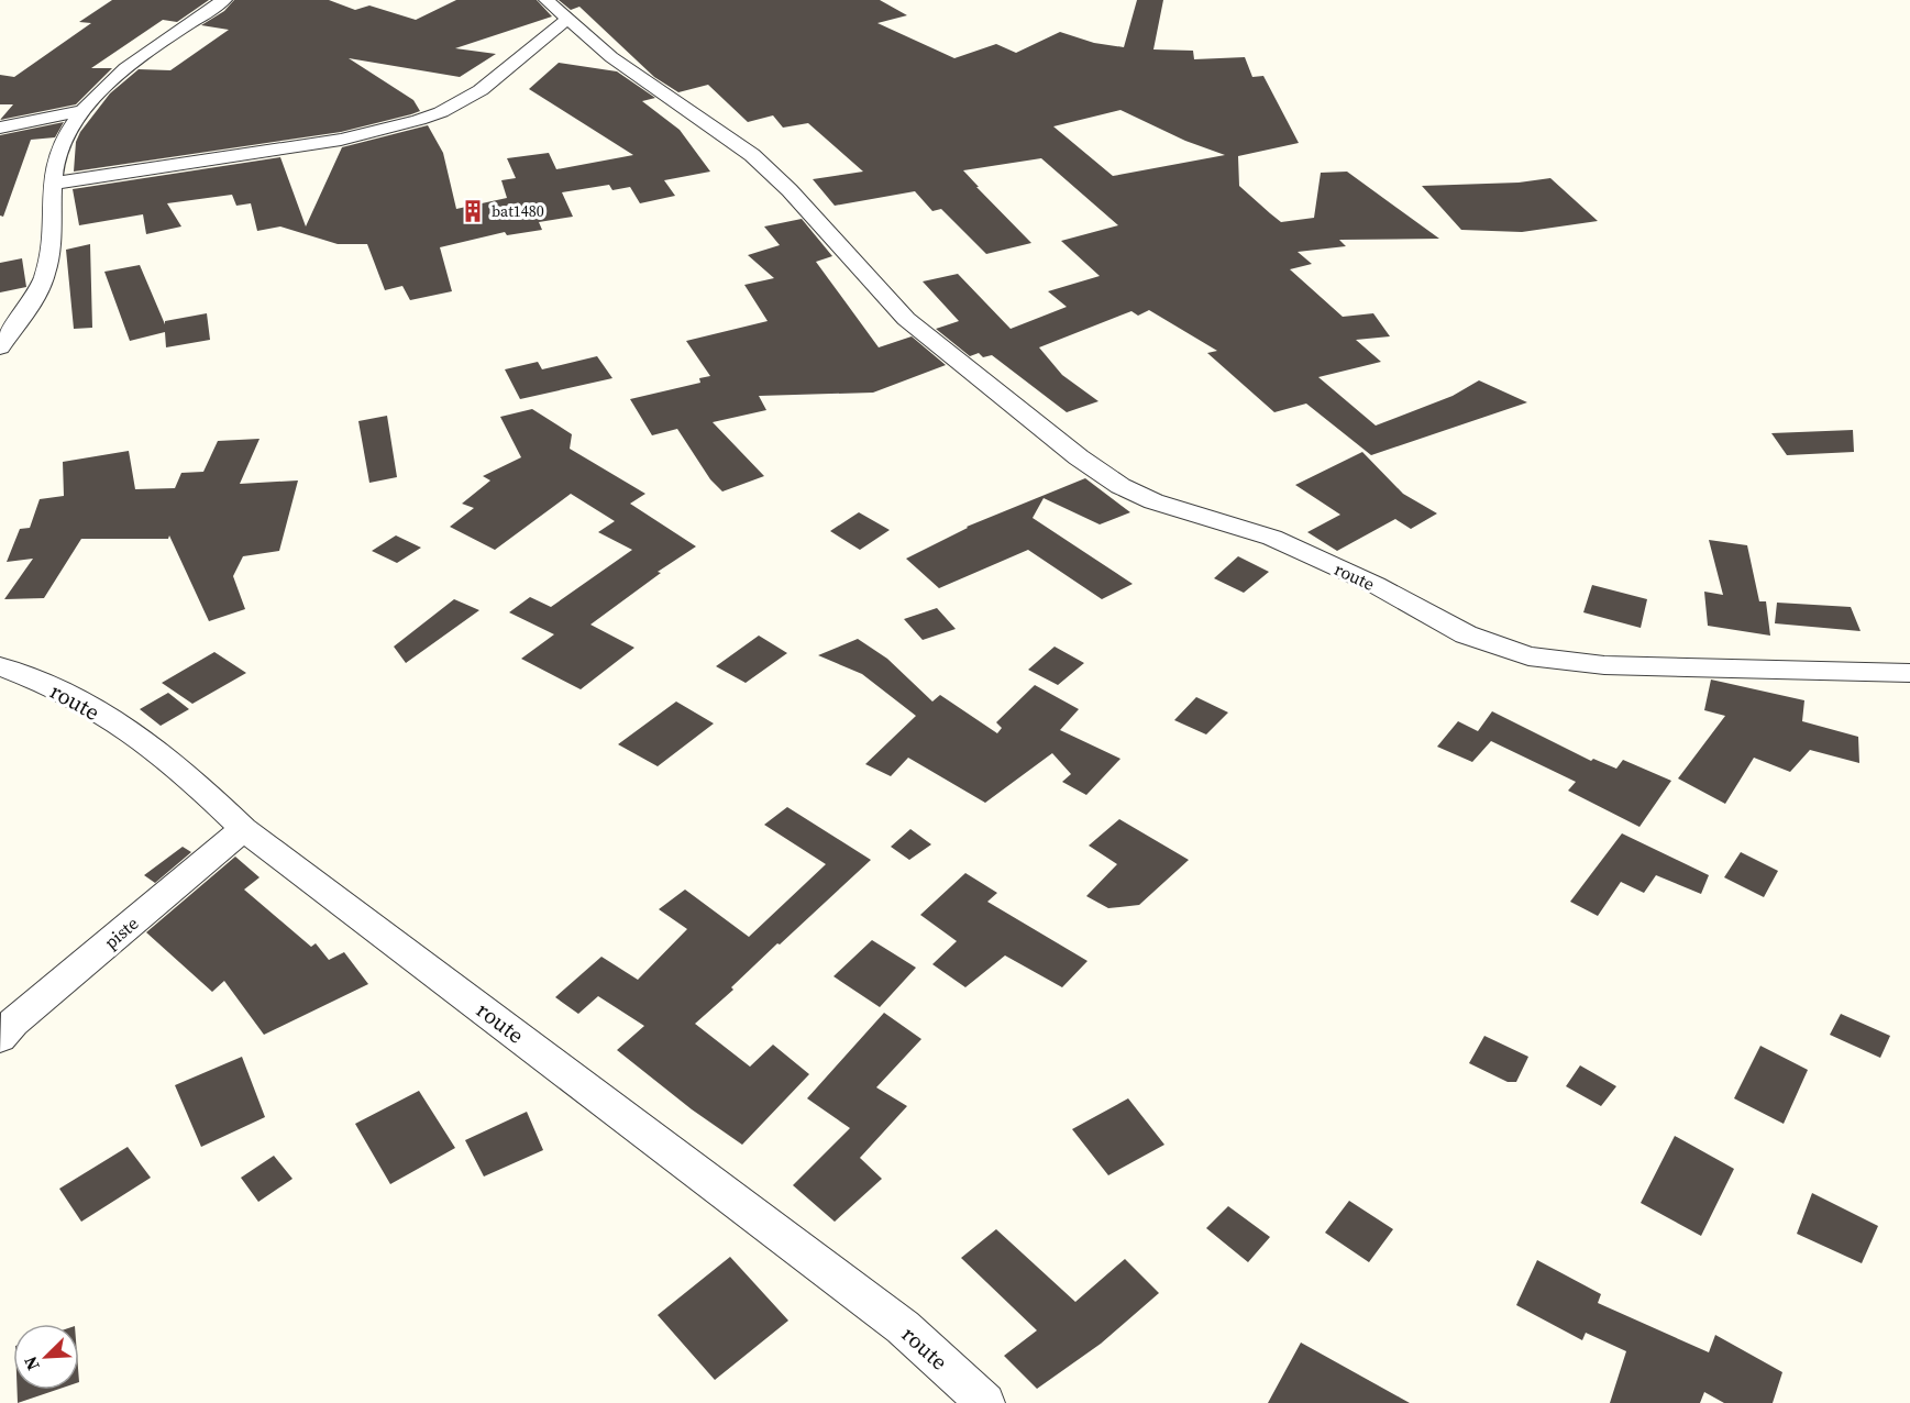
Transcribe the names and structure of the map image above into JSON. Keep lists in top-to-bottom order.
{
  "streets": {
    "street": ["route", "piste"]
  },
  "crossings": [
    ["route", "piste"]
  ],
  "places": {
    "building": ["bat1480"]
  },
  "north": "bottom left"
}
